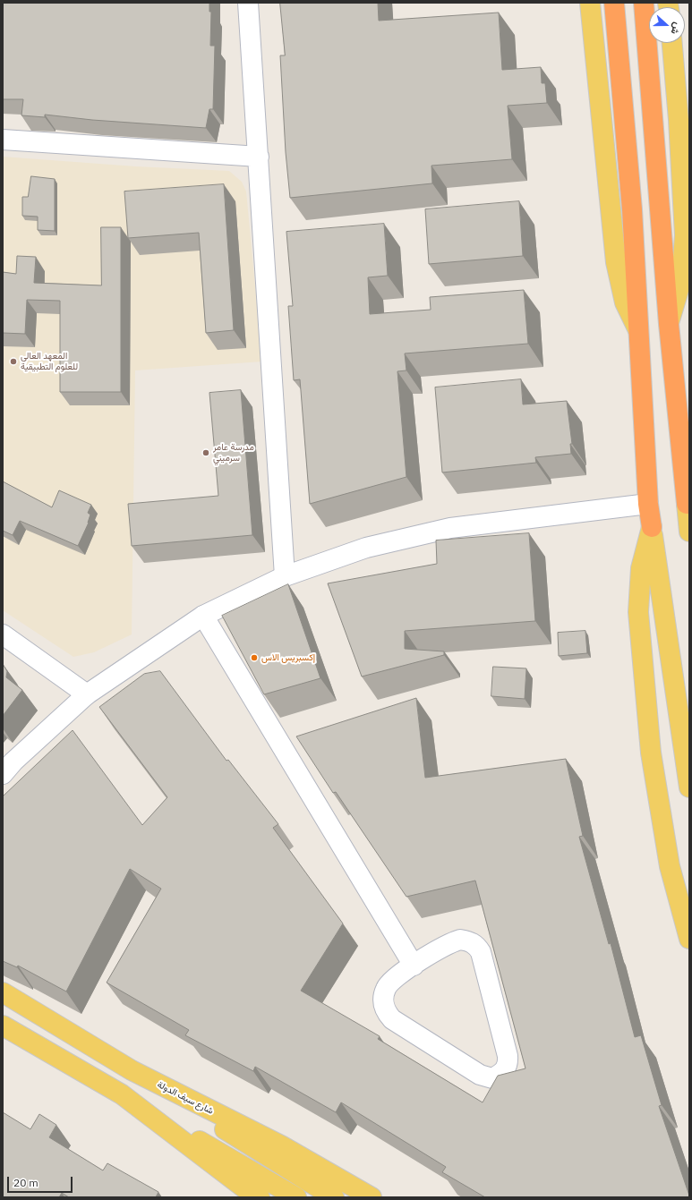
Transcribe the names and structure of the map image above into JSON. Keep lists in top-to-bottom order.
{
  "streets": {
    "main road": ["شارع سيف الدولة"]
  },
  "places": ["المعهد العالي للعلوم التطبيقية", "مدرسة عامر سرميني", "إكسبريس الاس"],
  "scale_bar": "20 m",
  "north": "right"
}
